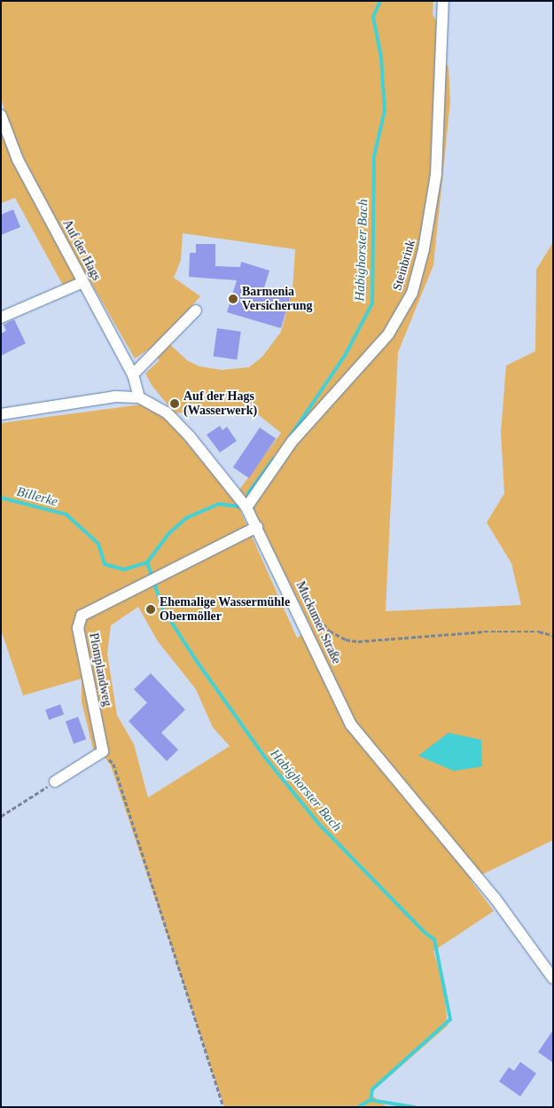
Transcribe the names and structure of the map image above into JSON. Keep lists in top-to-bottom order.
{
  "streets": {
    "street": [
      "Auf der Hags",
      "Steinbrink",
      "Muckumer Straße",
      "Plomplandweg"
    ]
  },
  "crossings": [
    ["Auf der Hags", "Muckumer Straße"],
    ["Steinbrink", "Muckumer Straße"],
    ["Muckumer Straße", "Plomplandweg"]
  ],
  "water": ["Habighorster Bach", "Billerke"],
  "places": ["Barmenia Versicherung", "Auf der Hags (Wasserwerk)", "Ehemalige Wassermühle Obermöller"]
}
